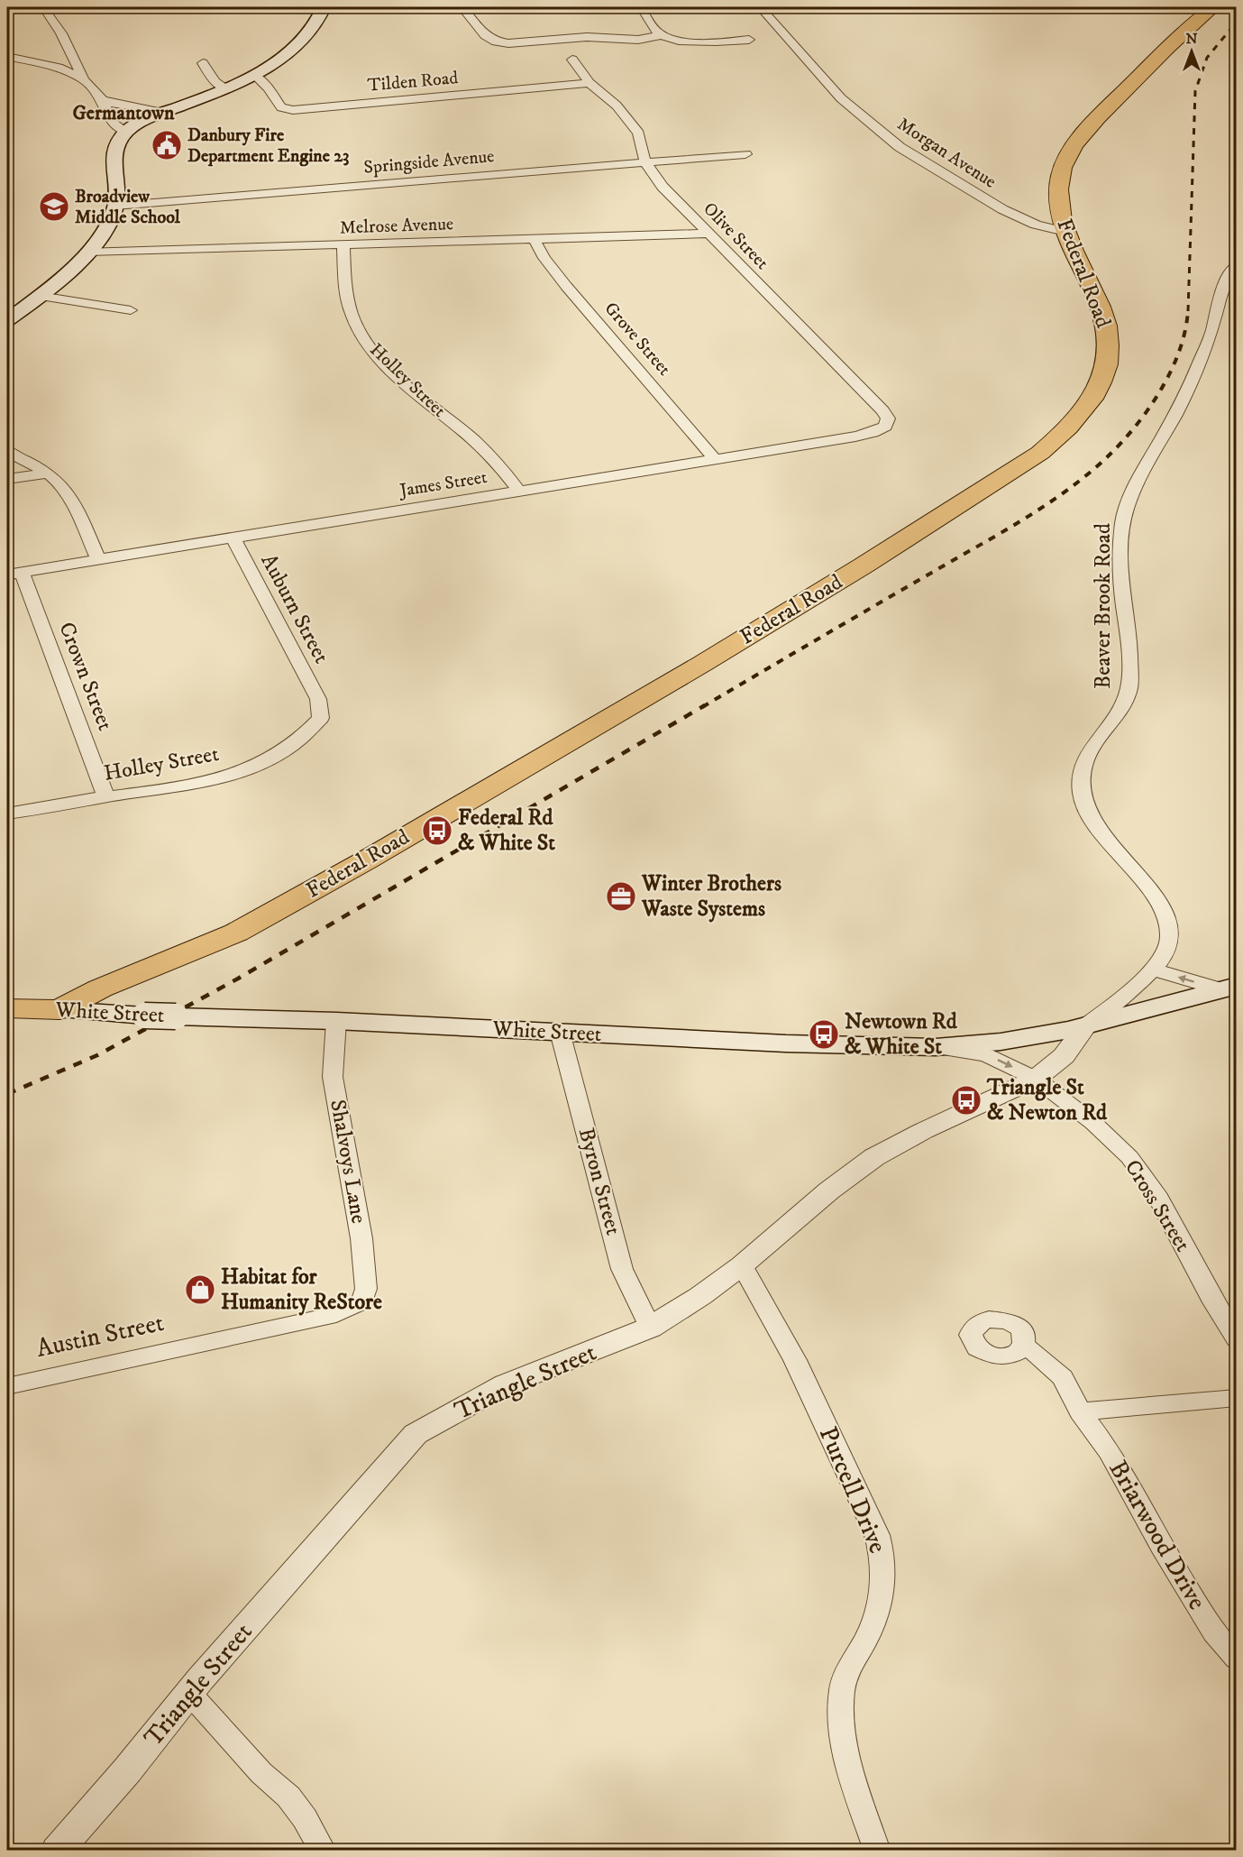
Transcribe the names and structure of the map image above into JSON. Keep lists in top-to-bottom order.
{
  "streets": {
    "main road": ["Federal Road", "White Street"],
    "street": [
      "Tilden Road",
      "Morgan Avenue",
      "Springside Avenue",
      "Melrose Avenue",
      "Olive Street",
      "Grove Street",
      "Holley Street",
      "James Street",
      "Beaver Brook Road",
      "Auburn Street",
      "Crown Street",
      "Shalvoys Lane",
      "Byron Street",
      "Cross Street",
      "Austin Street",
      "Triangle Street",
      "Purcell Drive",
      "Briarwood Drive"
    ]
  },
  "crossings": [
    ["Tilden Road", "Olive Street"],
    ["Morgan Avenue", "Federal Road"],
    ["Springside Avenue", "Olive Street"],
    ["Melrose Avenue", "Olive Street"],
    ["Melrose Avenue", "Grove Street"],
    ["Melrose Avenue", "Holley Street"],
    ["Olive Street", "James Street"],
    ["Federal Road", "White Street"],
    ["Grove Street", "James Street"],
    ["Holley Street", "James Street"],
    ["Holley Street", "Auburn Street"],
    ["Holley Street", "Crown Street"],
    ["James Street", "Auburn Street"],
    ["James Street", "Crown Street"],
    ["Beaver Brook Road", "White Street"],
    ["Beaver Brook Road", "Triangle Street"],
    ["White Street", "Shalvoys Lane"],
    ["White Street", "Byron Street"],
    ["White Street", "Cross Street"],
    ["White Street", "Triangle Street"],
    ["Shalvoys Lane", "Austin Street"],
    ["Byron Street", "Triangle Street"],
    ["Cross Street", "Triangle Street"],
    ["Triangle Street", "Purcell Drive"]
  ],
  "districts": ["Germantown"],
  "places": {
    "public building": ["Danbury Fire Department Engine 23"],
    "school or university": ["Broadview Middle School"],
    "bus stop": ["Federal Rd & White St", "Newtown Rd & White St", "Triangle St & Newton Rd"],
    "office": ["Winter Brothers Waste Systems"],
    "shop": ["Habitat for Humanity ReStore"]
  },
  "north": "top"
}
